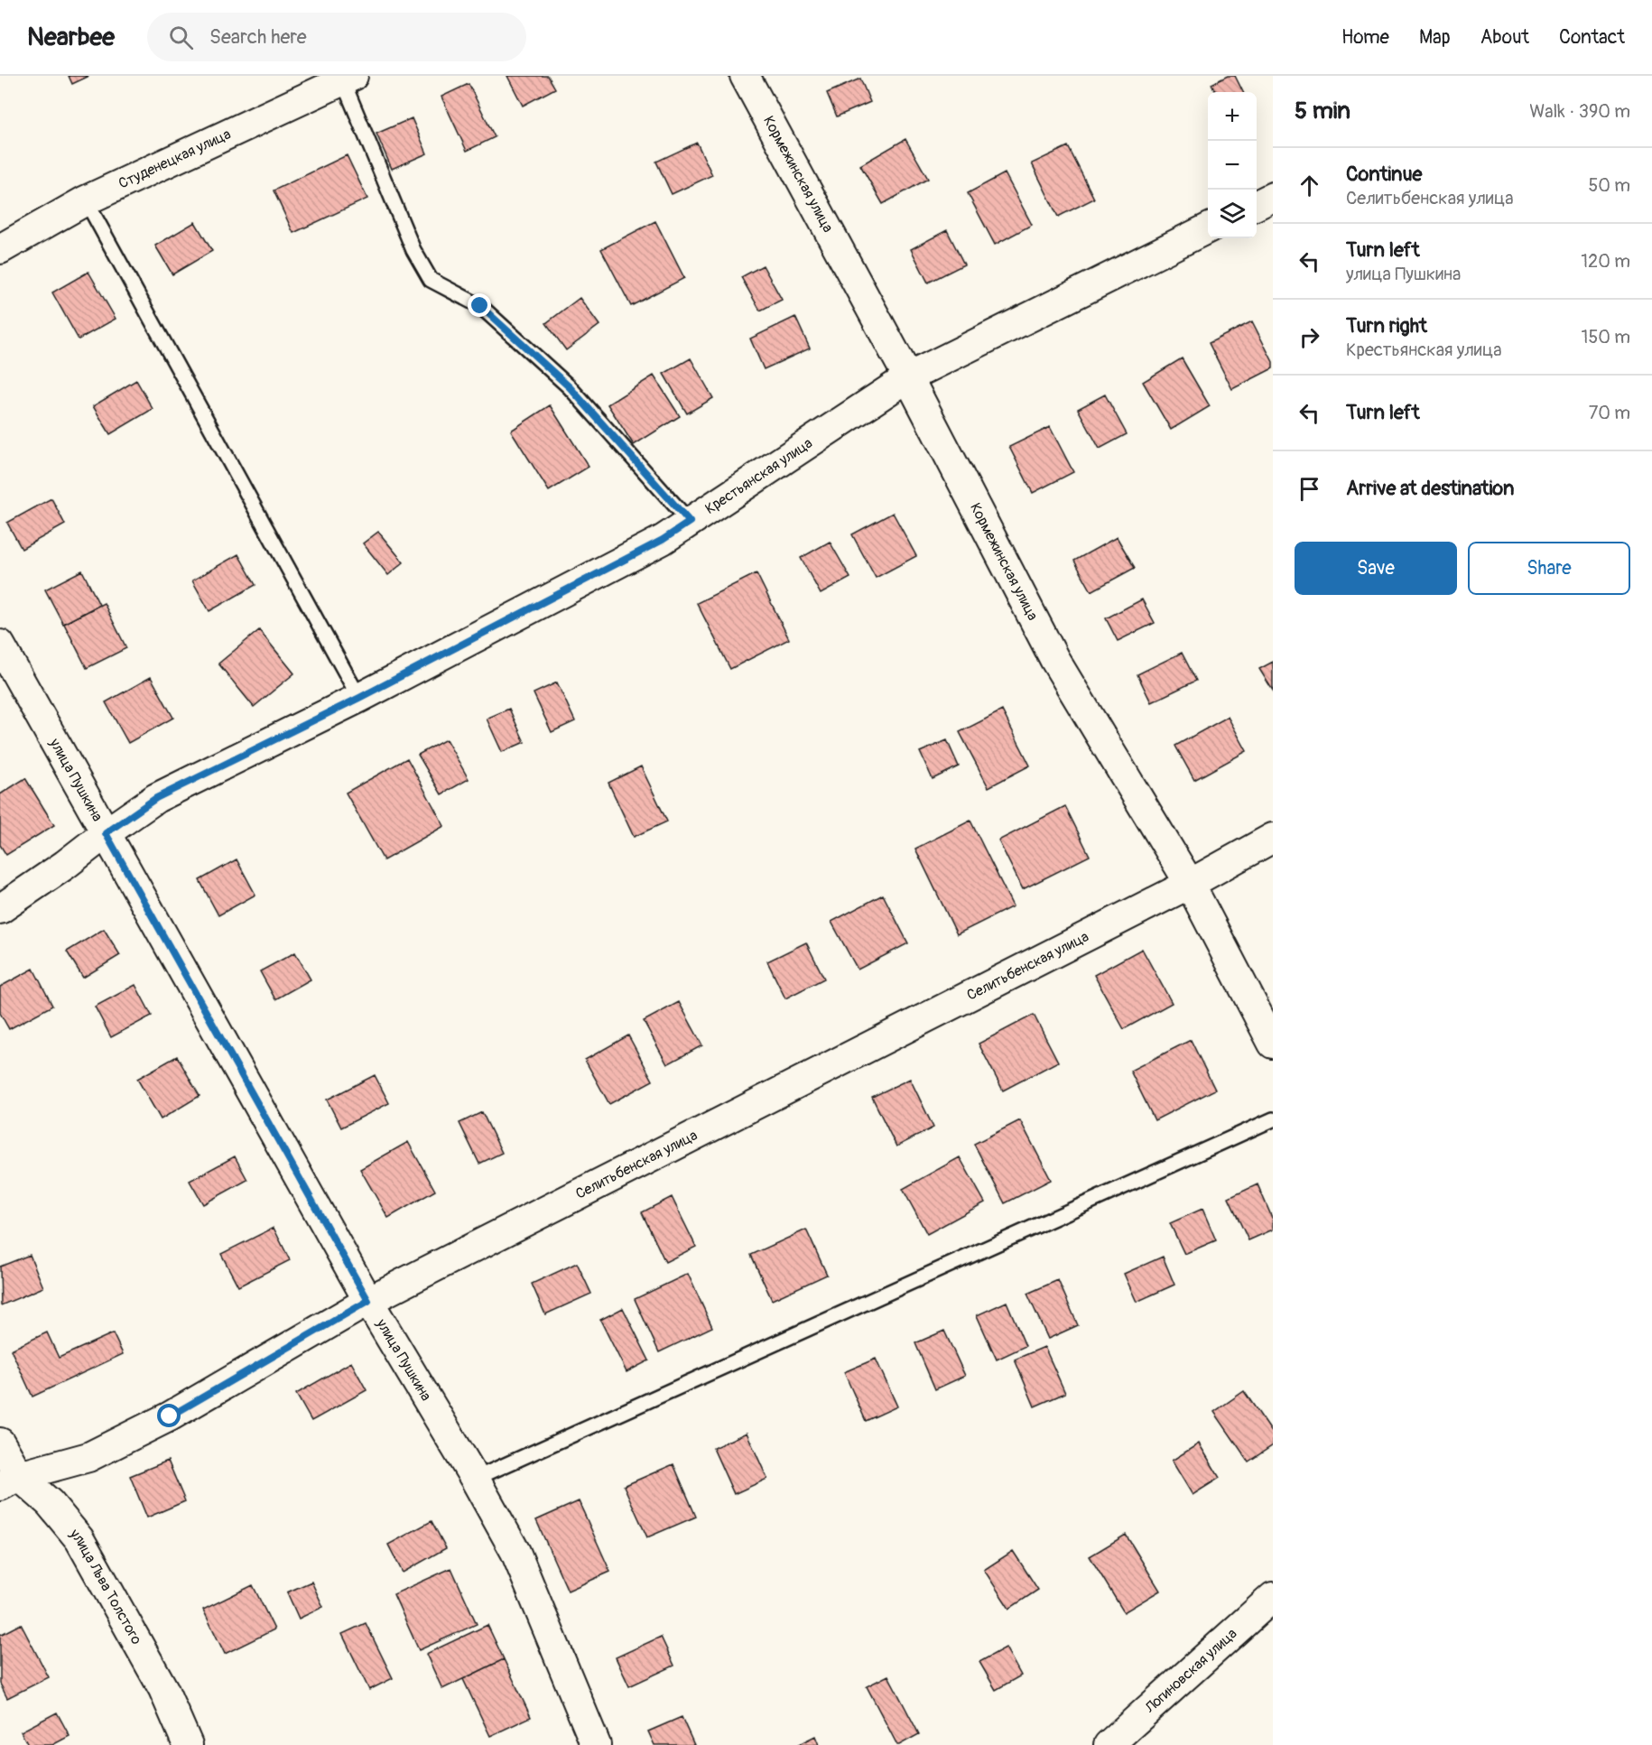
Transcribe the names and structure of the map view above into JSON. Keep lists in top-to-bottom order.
{
  "streets": {
    "street": [
      "Студенецкая улица",
      "Кормежинская улица",
      "Крестьянская улица",
      "улица Пушкина",
      "Селитьбенская улица",
      "улица Льва Толстого",
      "Логиновская улица"
    ]
  },
  "crossings": [
    ["Кормежинская улица", "Крестьянская улица"],
    ["Кормежинская улица", "Селитьбенская улица"],
    ["Крестьянская улица", "улица Пушкина"],
    ["улица Пушкина", "Селитьбенская улица"],
    ["Селитьбенская улица", "улица Льва Толстого"]
  ],
  "page": {
    "header": "Nearbee",
    "search": "Search here",
    "nav": [
      "Home",
      "Map",
      "About",
      "Contact"
    ],
    "heading": ["5 min", "Walk · 390 m"],
    "map_buttons": ["+", "−"],
    "list": [
      ["Continue", "Селитьбенская улица", "50 m"],
      ["Turn left", "улица Пушкина", "120 m"],
      ["Turn right", "Крестьянская улица", "150 m"],
      ["Turn left", "70 m"],
      "Arrive at destination"
    ],
    "buttons": ["Save", "Share"]
  }
}
